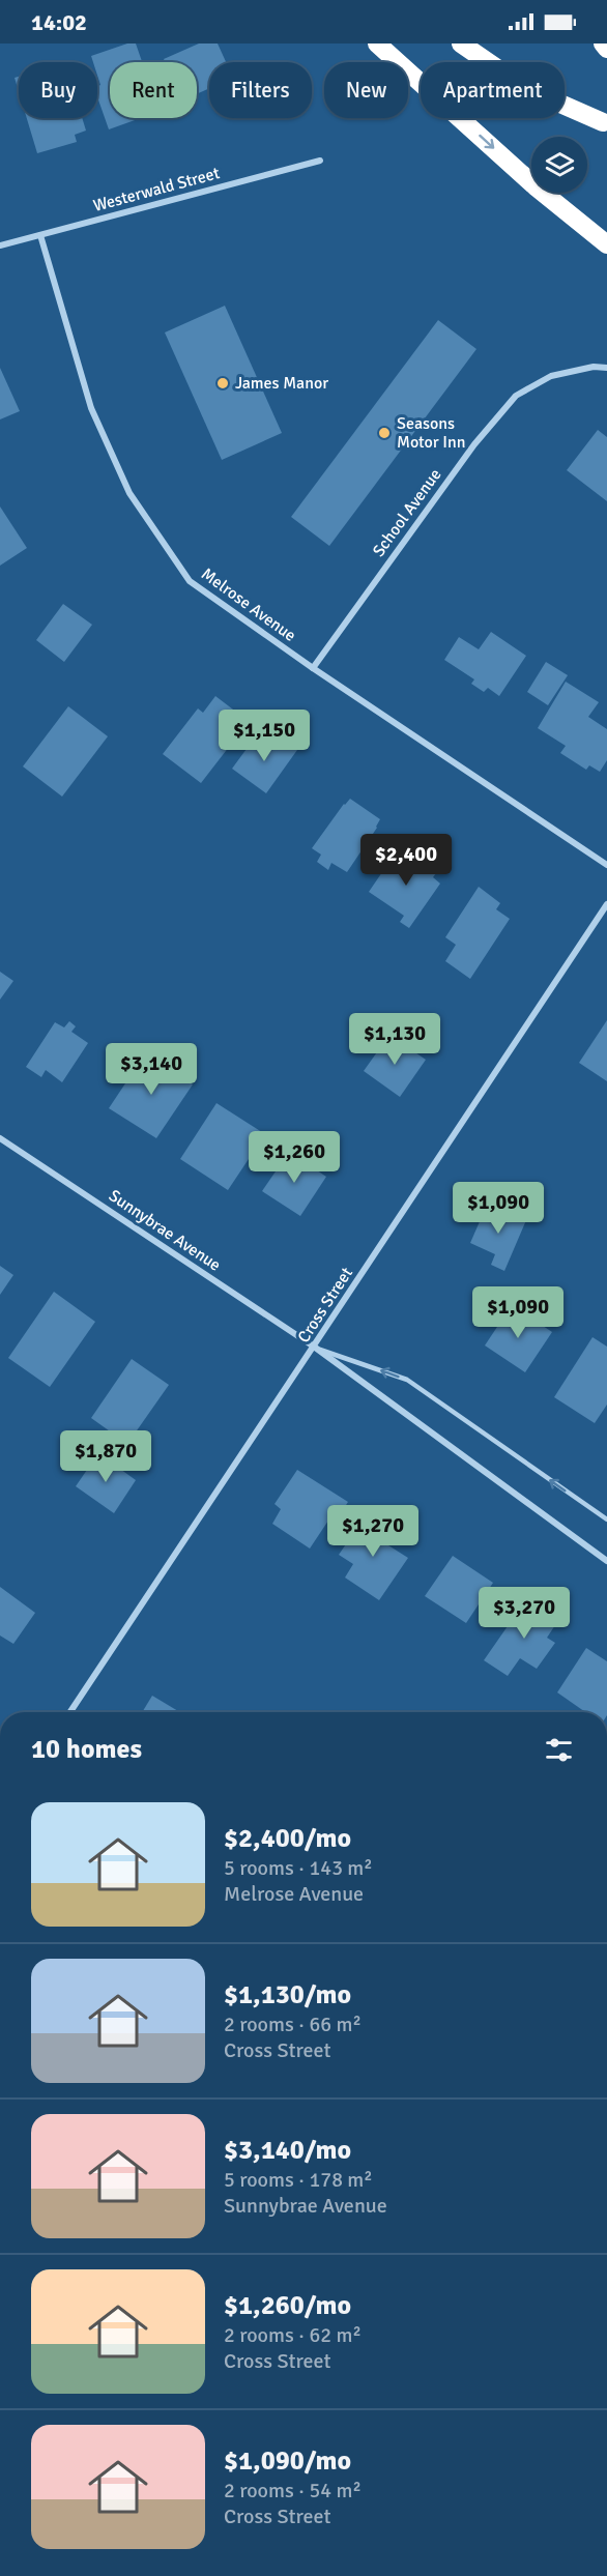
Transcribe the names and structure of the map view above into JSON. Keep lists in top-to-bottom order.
{
  "streets": {
    "street": [
      "Westerwald Street",
      "School Avenue",
      "Melrose Avenue",
      "Sunnybrae Avenue",
      "Cross Street"
    ]
  },
  "crossings": [
    ["Westerwald Street", "Melrose Avenue"],
    ["School Avenue", "Melrose Avenue"],
    ["Sunnybrae Avenue", "Cross Street"]
  ],
  "places": ["James Manor", "Seasons Motor Inn"],
  "page": {
    "status": "14:02",
    "chip": [
      "Buy",
      "Rent",
      "Filters",
      "New",
      "Apartment"
    ],
    "price": [
      "$1,150",
      "$2,400",
      "$1,130",
      "$3,140",
      "$1,260",
      "$1,090",
      "$1,090",
      "$1,870",
      "$1,270",
      "$3,270"
    ],
    "heading": "10 homes",
    "list": [
      {
        "name": "$2,400/mo",
        "note": "5 rooms · 143 m² · Melrose Avenue"
      },
      {
        "name": "$1,130/mo",
        "note": "2 rooms · 66 m² · Cross Street"
      },
      {
        "name": "$3,140/mo",
        "note": "5 rooms · 178 m² · Sunnybrae Avenue"
      },
      {
        "name": "$1,260/mo",
        "note": "2 rooms · 62 m² · Cross Street"
      },
      {
        "name": "$1,090/mo",
        "note": "2 rooms · 54 m² · Cross Street"
      }
    ]
  }
}
